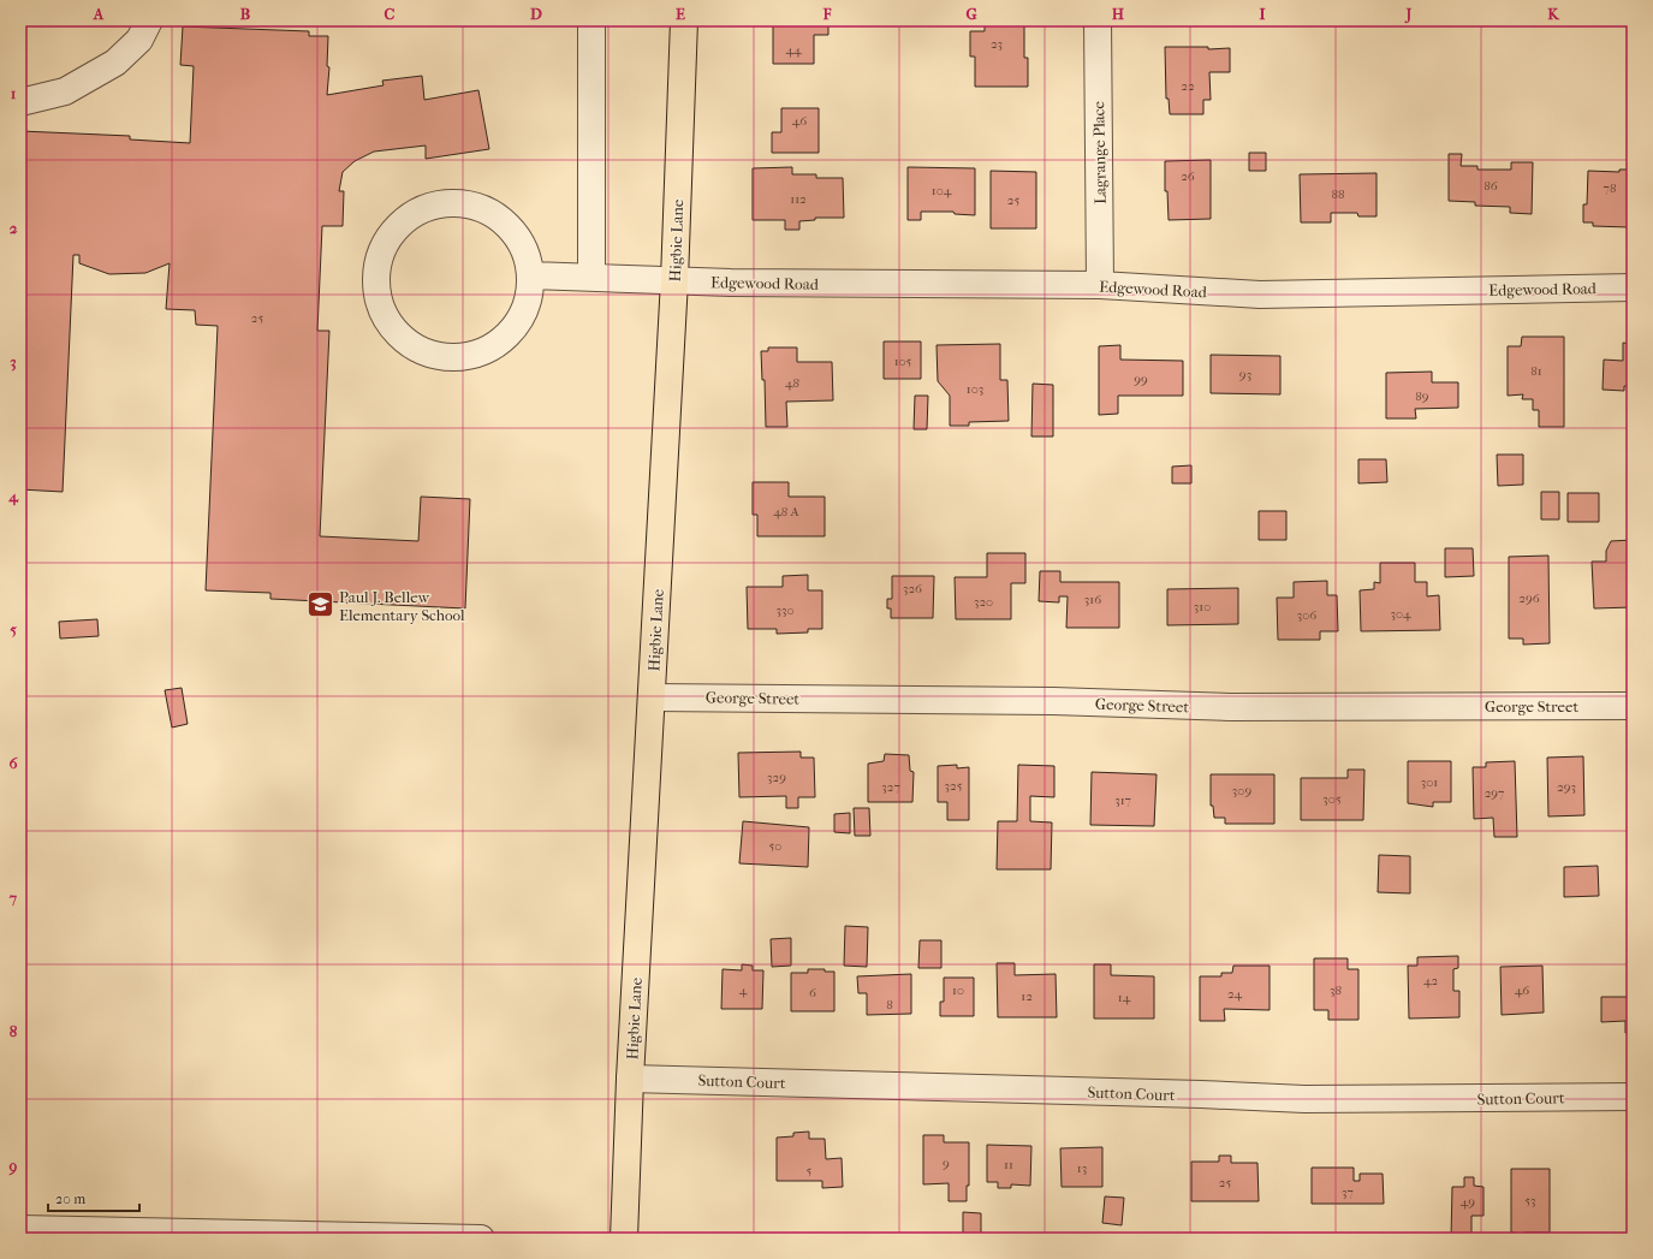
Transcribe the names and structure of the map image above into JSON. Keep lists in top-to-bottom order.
{
  "streets": {
    "main road": ["Higbie Lane"],
    "street": [
      "Lagrange Place",
      "Edgewood Road",
      "George Street",
      "Sutton Court"
    ]
  },
  "crossings": [
    ["Lagrange Place", "Edgewood Road"],
    ["Higbie Lane", "Edgewood Road"],
    ["Higbie Lane", "George Street"],
    ["Higbie Lane", "Sutton Court"]
  ],
  "places": {
    "school or university": ["Paul J. Bellew Elementary School"]
  },
  "house_numbers": [
    "23",
    "44",
    "22",
    "46",
    "26",
    "86",
    "78",
    "104",
    "88",
    "112",
    "25",
    "25",
    "105",
    "81",
    "93",
    "99",
    "48",
    "103",
    "89",
    "48 A",
    "326",
    "296",
    "316",
    "320",
    "310",
    "330",
    "304",
    "306",
    "329",
    "301",
    "325",
    "327",
    "293",
    "309",
    "297",
    "305",
    "317",
    "50",
    "42",
    "4",
    "10",
    "38",
    "46",
    "6",
    "24",
    "12",
    "14",
    "8",
    "9",
    "11",
    "13",
    "5",
    "25",
    "37",
    "53",
    "49"
  ],
  "scale_bar": "20 m",
  "grid": {
    "columns": [
      "A",
      "B",
      "C",
      "D",
      "E",
      "F",
      "G",
      "H",
      "I",
      "J",
      "K"
    ],
    "rows": [
      "1",
      "2",
      "3",
      "4",
      "5",
      "6",
      "7",
      "8",
      "9"
    ]
  }
}
